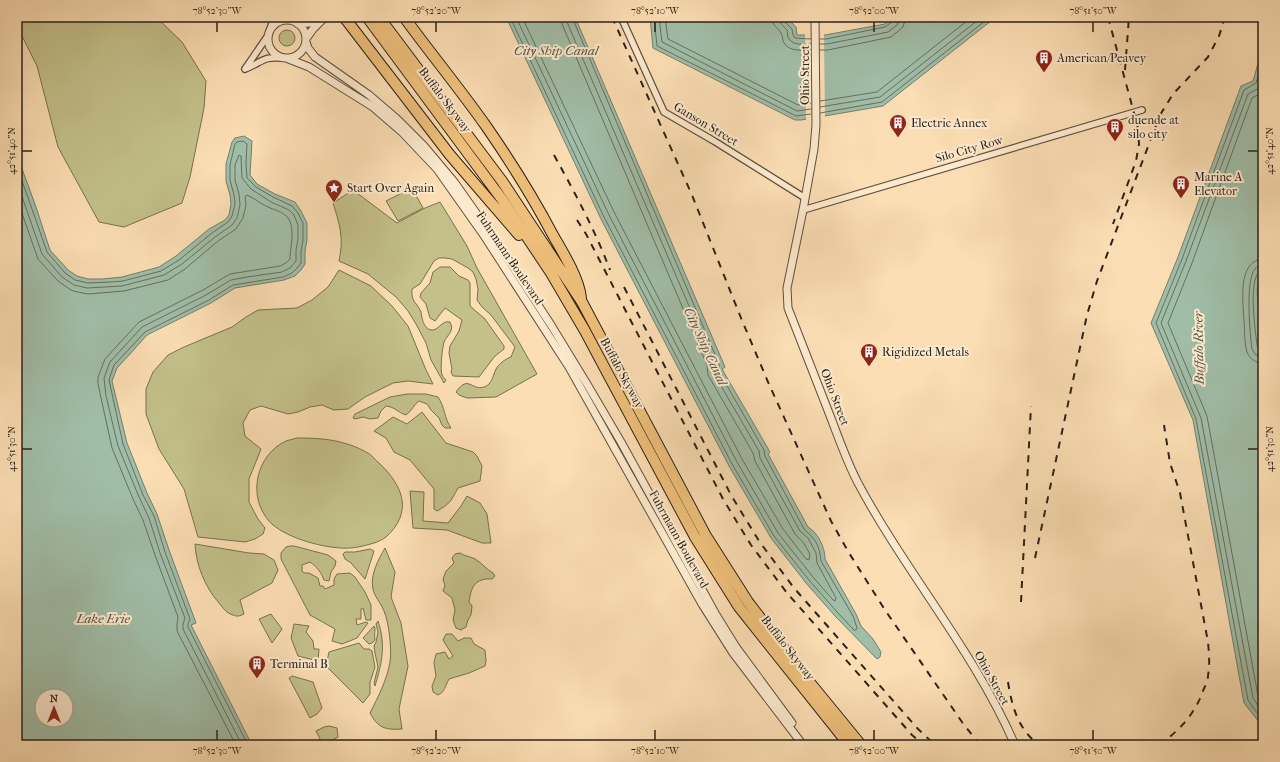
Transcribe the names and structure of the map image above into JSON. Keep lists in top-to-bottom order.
{
  "streets": {
    "highway": ["Buffalo Skyway"],
    "street": [
      "Ohio Street",
      "Ganson Street",
      "Silo City Row",
      "Fuhrmann Boulevard"
    ]
  },
  "crossings": [
    ["Ohio Street", "Ganson Street"],
    ["Ohio Street", "Silo City Row"]
  ],
  "water": ["City Ship Canal", "Buffalo River", "Lake Erie"],
  "places": {
    "building": [
      "American/Peavey",
      "Electric Annex",
      "duende at silo city",
      "Marine A Elevator",
      "Rigidized Metals",
      "Terminal B"
    ],
    "place": ["Start Over Again"]
  },
  "north": "top",
  "coordinates": [
    "78°52'30\"W",
    "78°52'20\"W",
    "78°52'10\"W",
    "78°52'00\"W",
    "78°51'50\"W",
    "42°51'40\"N",
    "42°51'30\"N"
  ]
}
